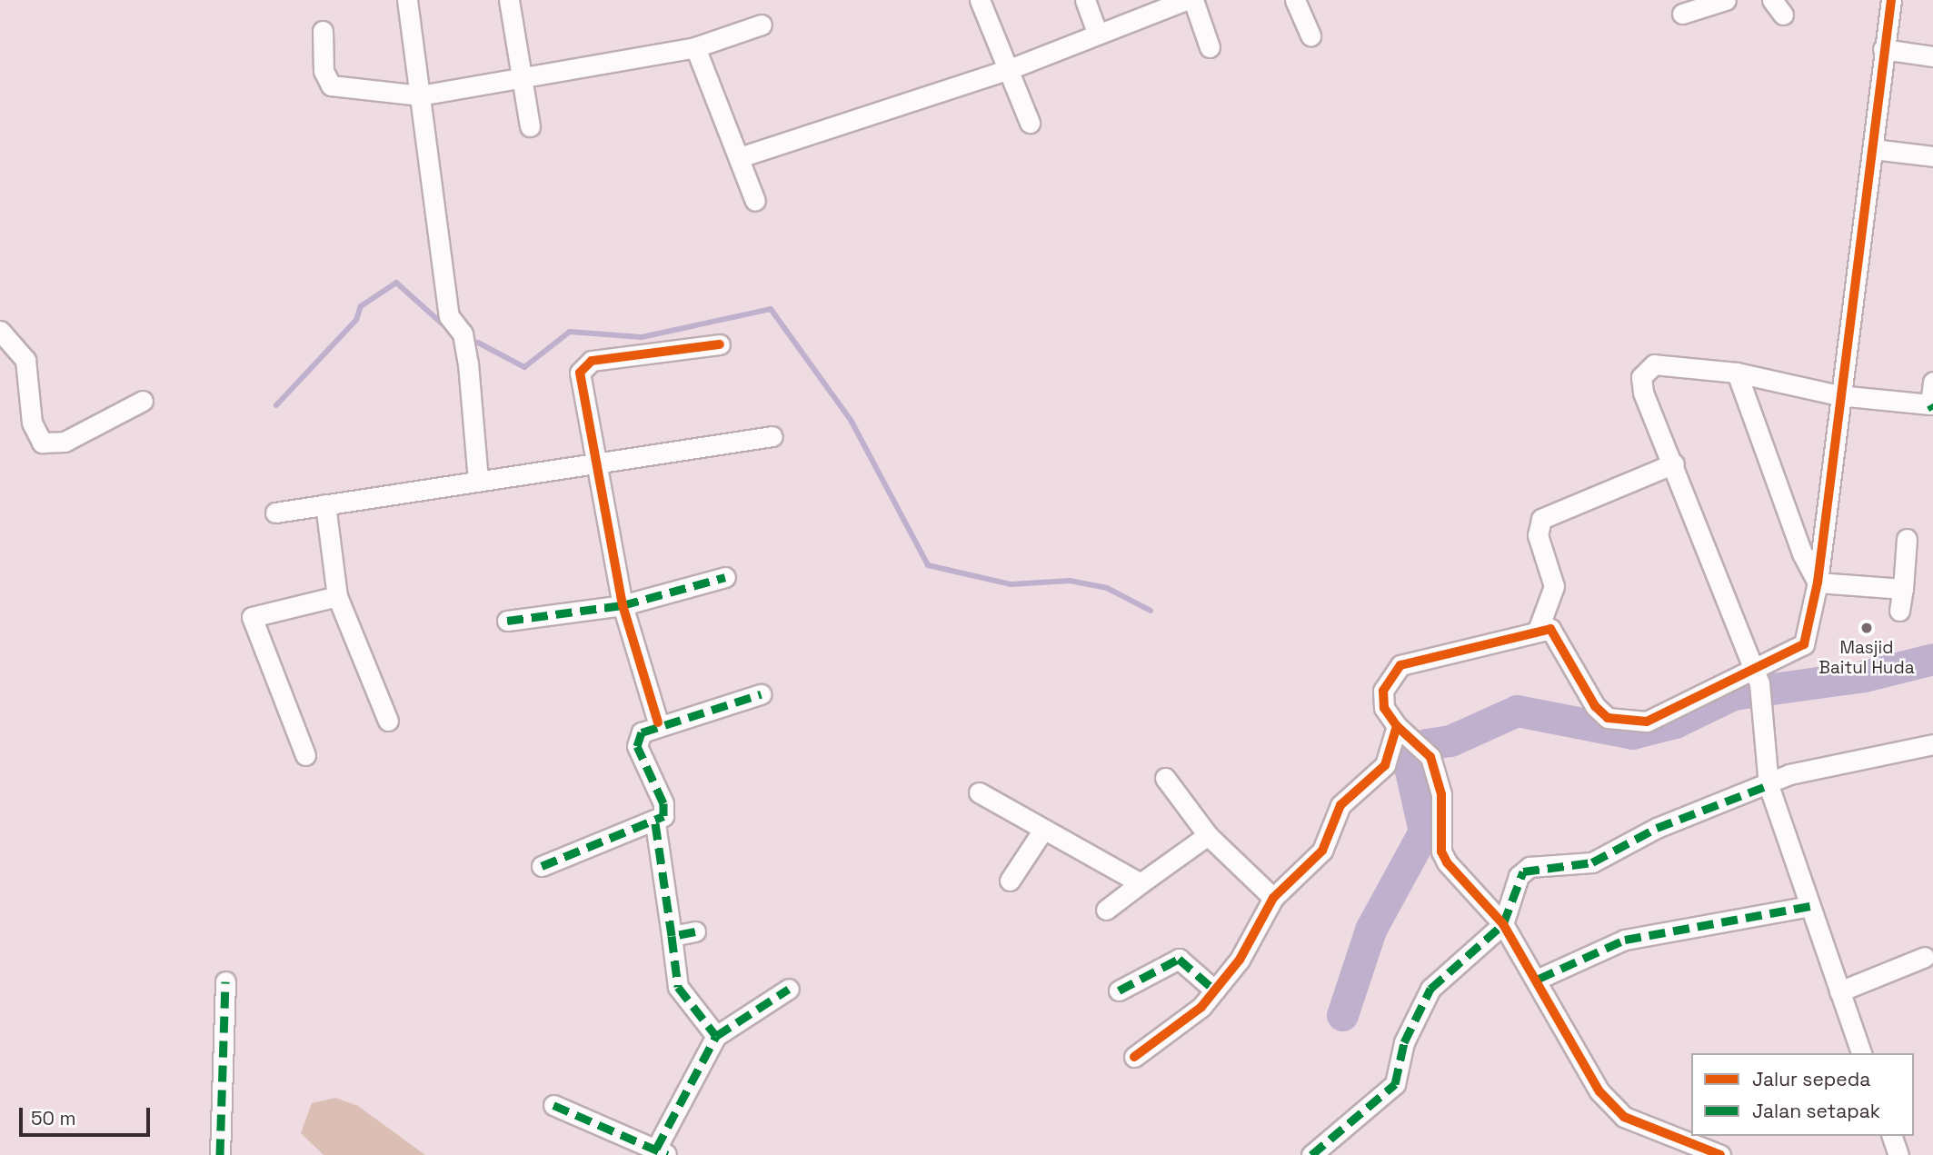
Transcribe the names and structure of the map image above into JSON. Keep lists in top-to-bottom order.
{
  "places": ["Masjid Baitul Huda"],
  "legend": ["Jalur sepeda", "Jalan setapak"],
  "scale_bar": "50 m"
}
